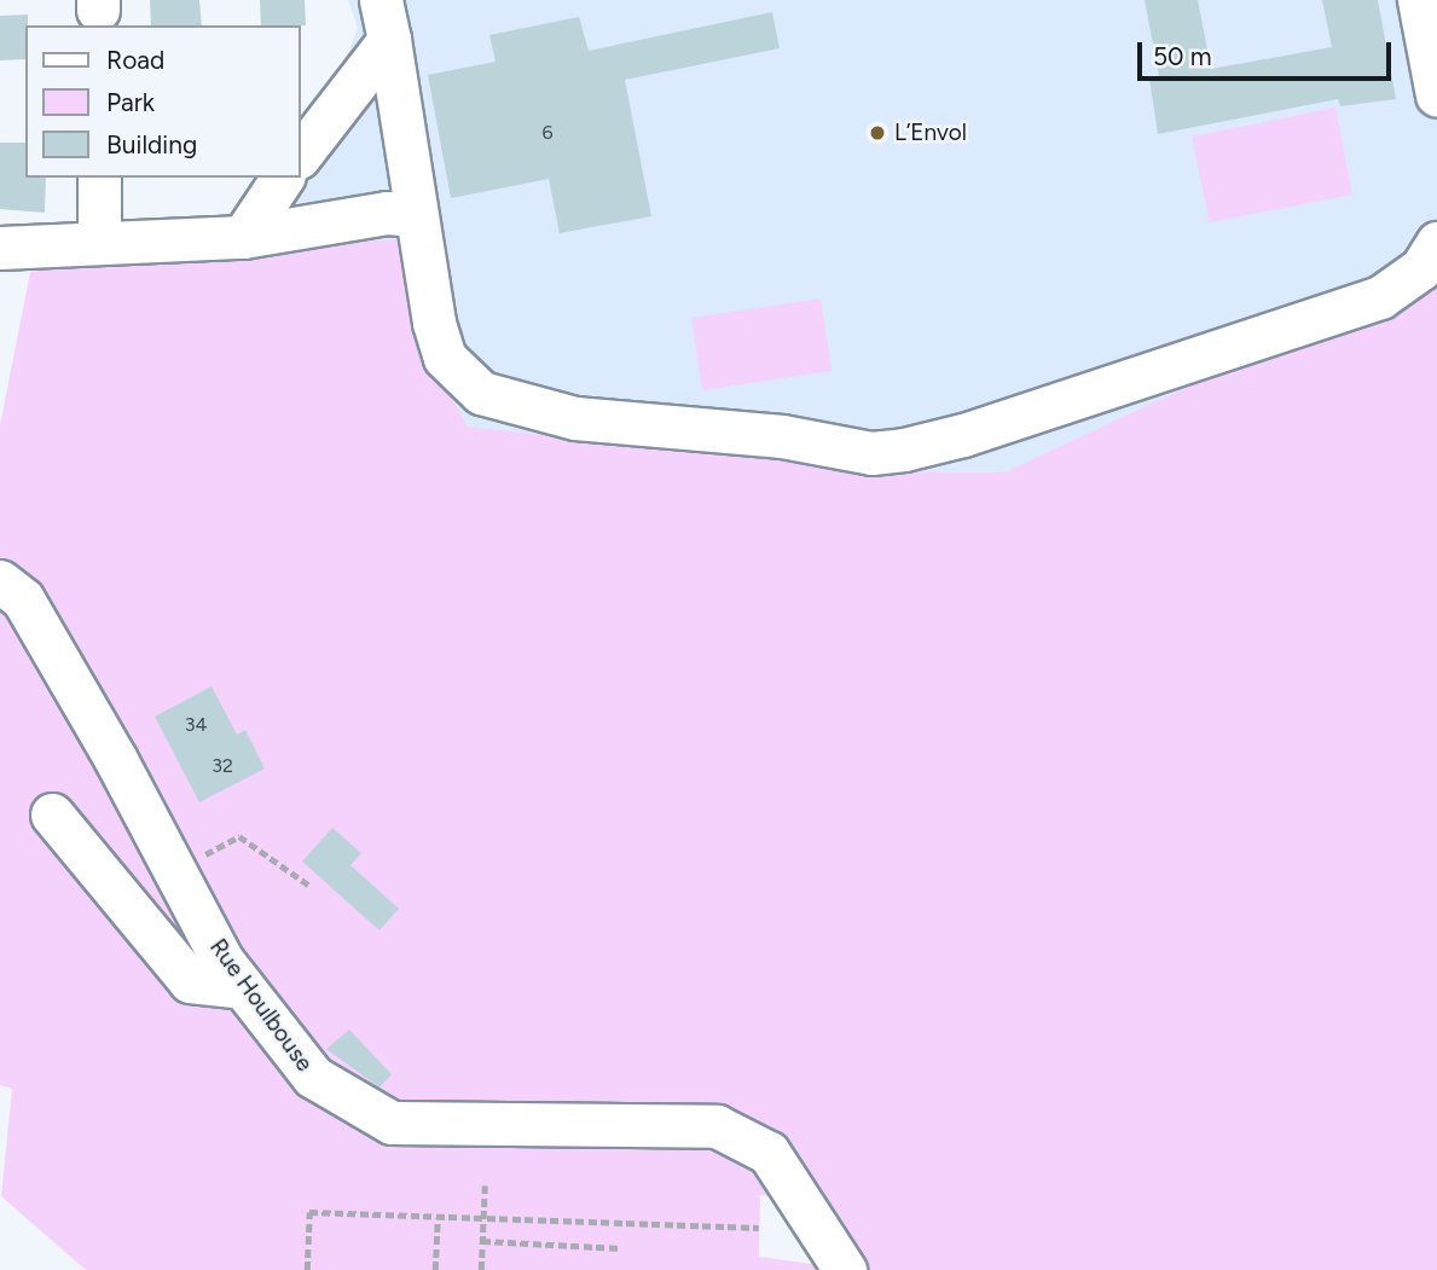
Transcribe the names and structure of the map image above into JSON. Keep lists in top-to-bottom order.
{
  "streets": {
    "street": ["Rue Houlbouse"]
  },
  "places": ["L’Envol"],
  "house_numbers": ["6", "34", "32"],
  "legend": ["Road", "Park", "Building"],
  "scale_bar": "50 m"
}
